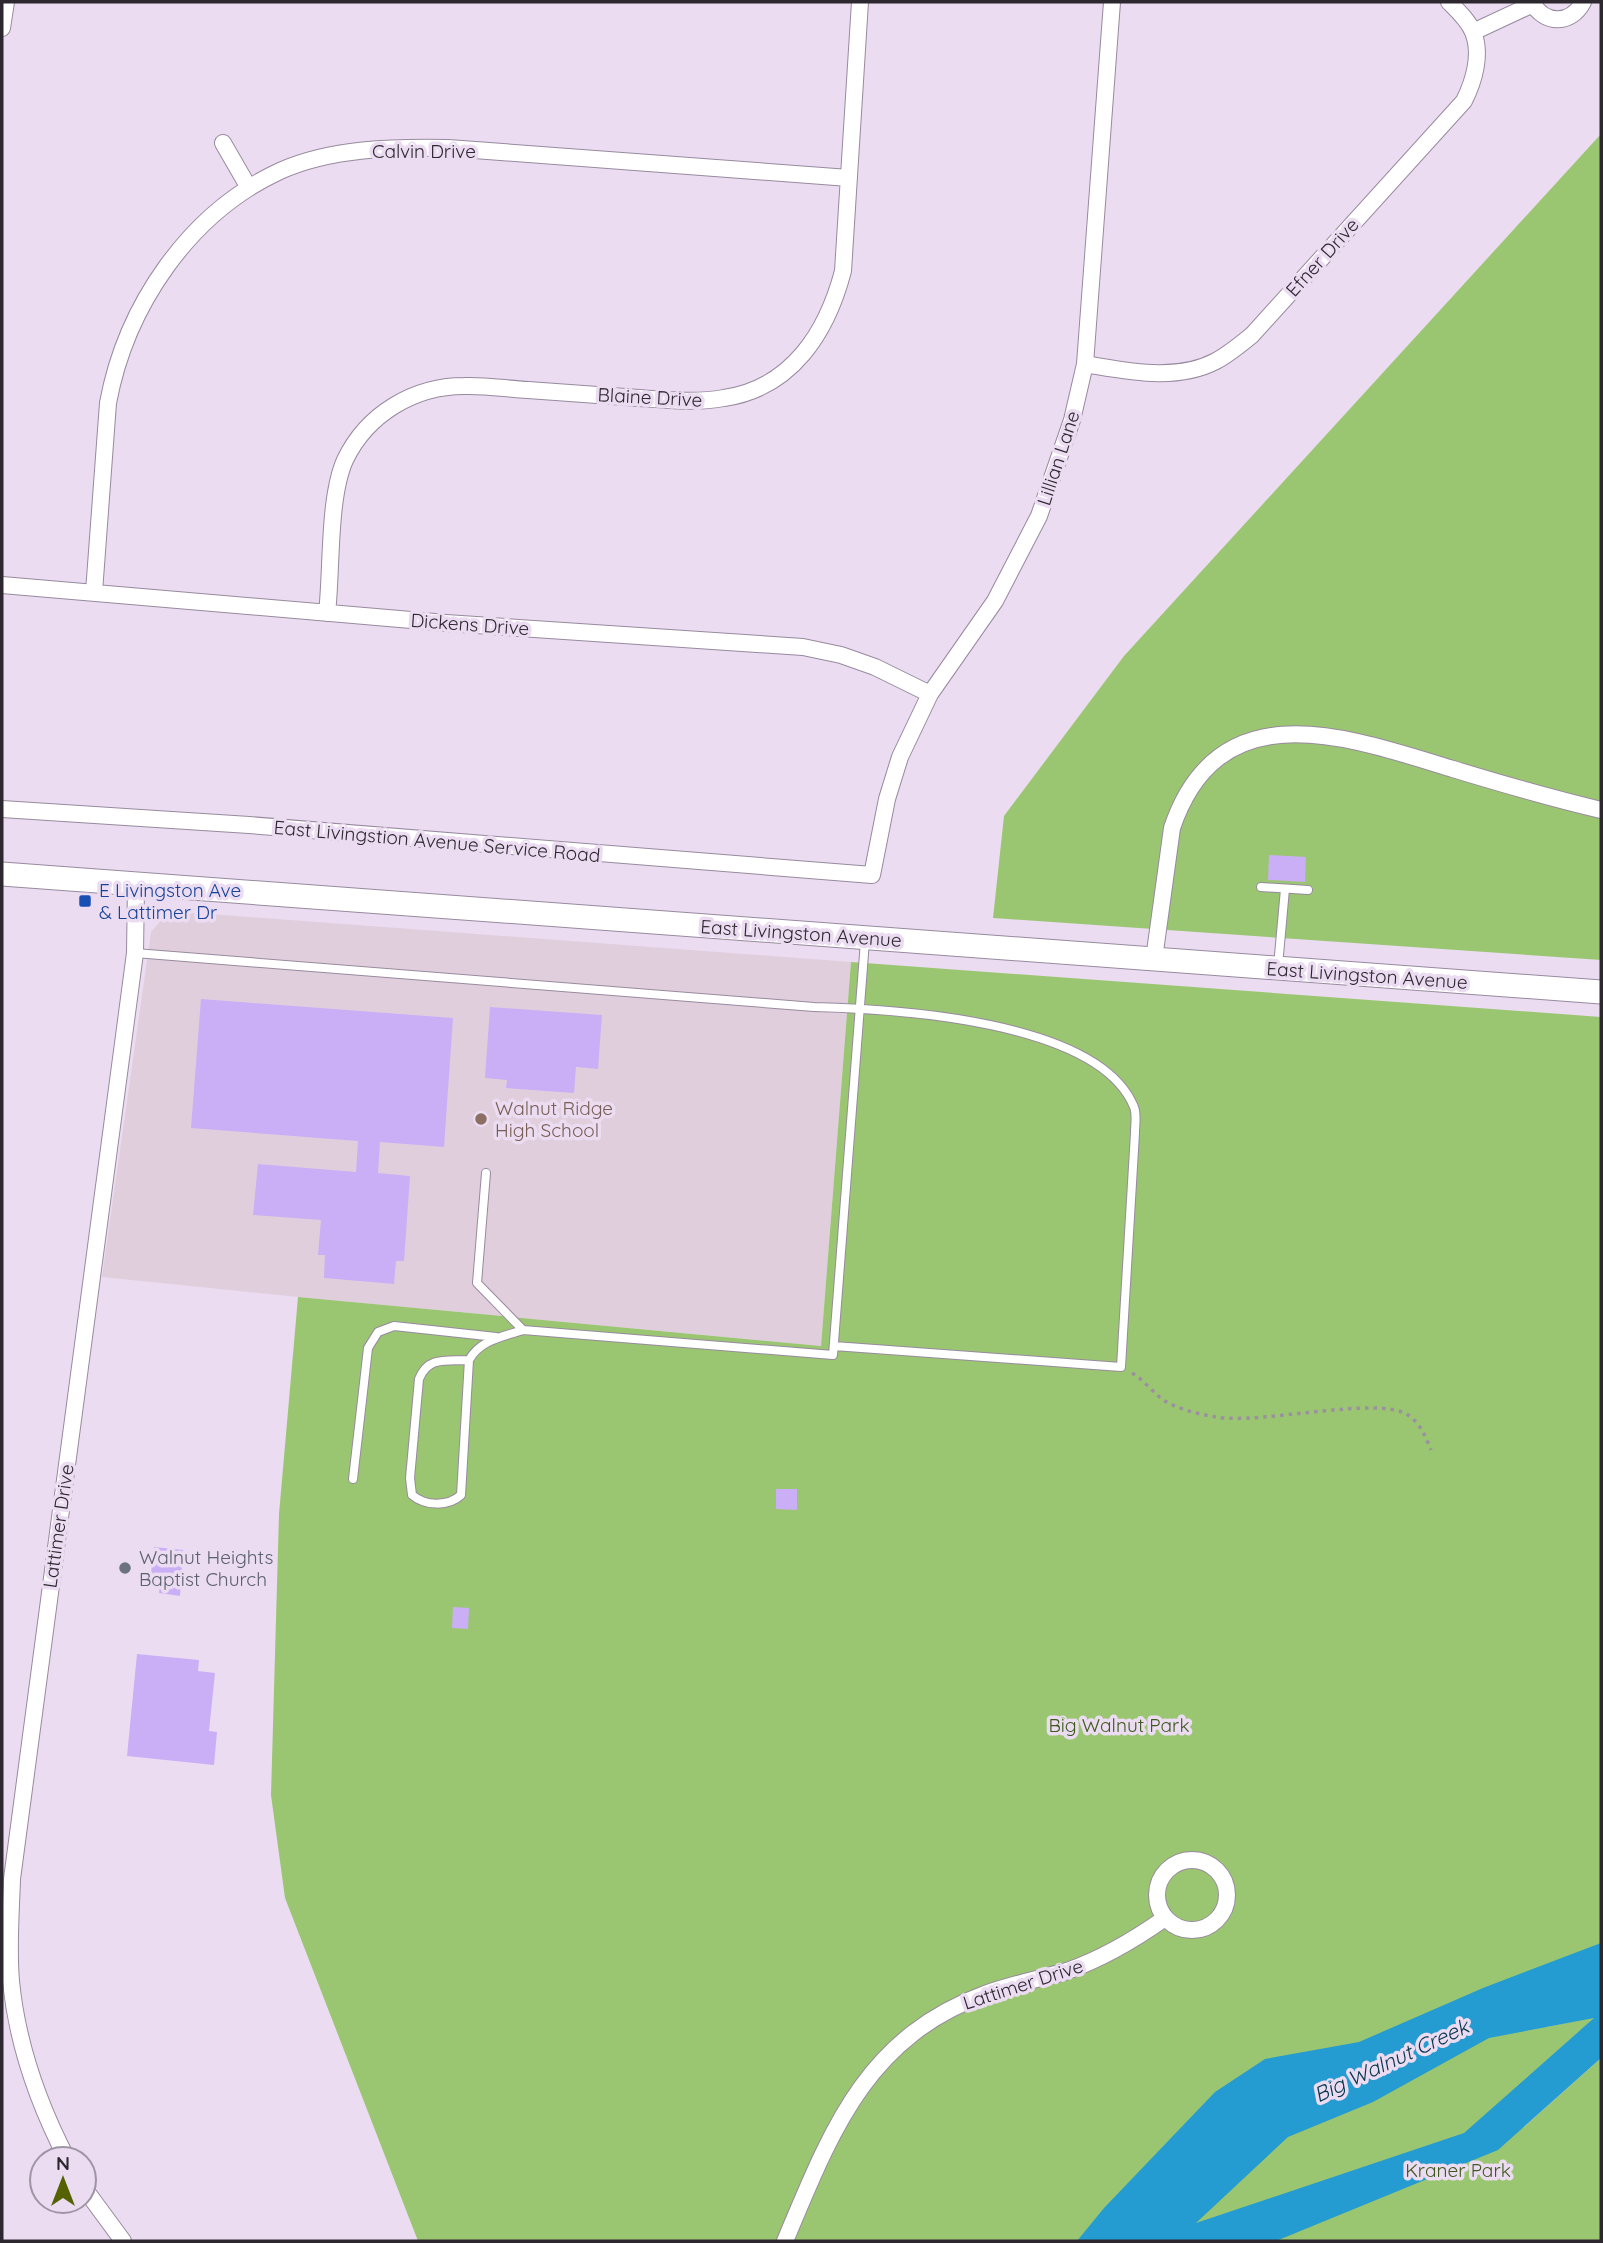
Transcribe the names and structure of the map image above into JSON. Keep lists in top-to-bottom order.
{
  "streets": {
    "main road": ["East Livingston Avenue"],
    "street": [
      "Calvin Drive",
      "Efner Drive",
      "Blaine Drive",
      "Lillian Lane",
      "Dickens Drive",
      "East Livingstion Avenue Service Road",
      "Lattimer Drive"
    ]
  },
  "crossings": [
    ["Calvin Drive", "Blaine Drive"],
    ["Calvin Drive", "Dickens Drive"],
    ["Efner Drive", "Lillian Lane"],
    ["Blaine Drive", "Dickens Drive"],
    ["Lillian Lane", "Dickens Drive"],
    ["Lillian Lane", "East Livingstion Avenue Service Road"],
    ["East Livingston Avenue", "Lattimer Drive"]
  ],
  "water": ["Big Walnut Creek"],
  "parks": ["Big Walnut Park", "Kraner Park"],
  "places": {
    "transit": ["E Livingston Ave & Lattimer Dr"],
    "other": ["Walnut Ridge High School", "Walnut Heights Baptist Church"]
  },
  "north": "top"
}
